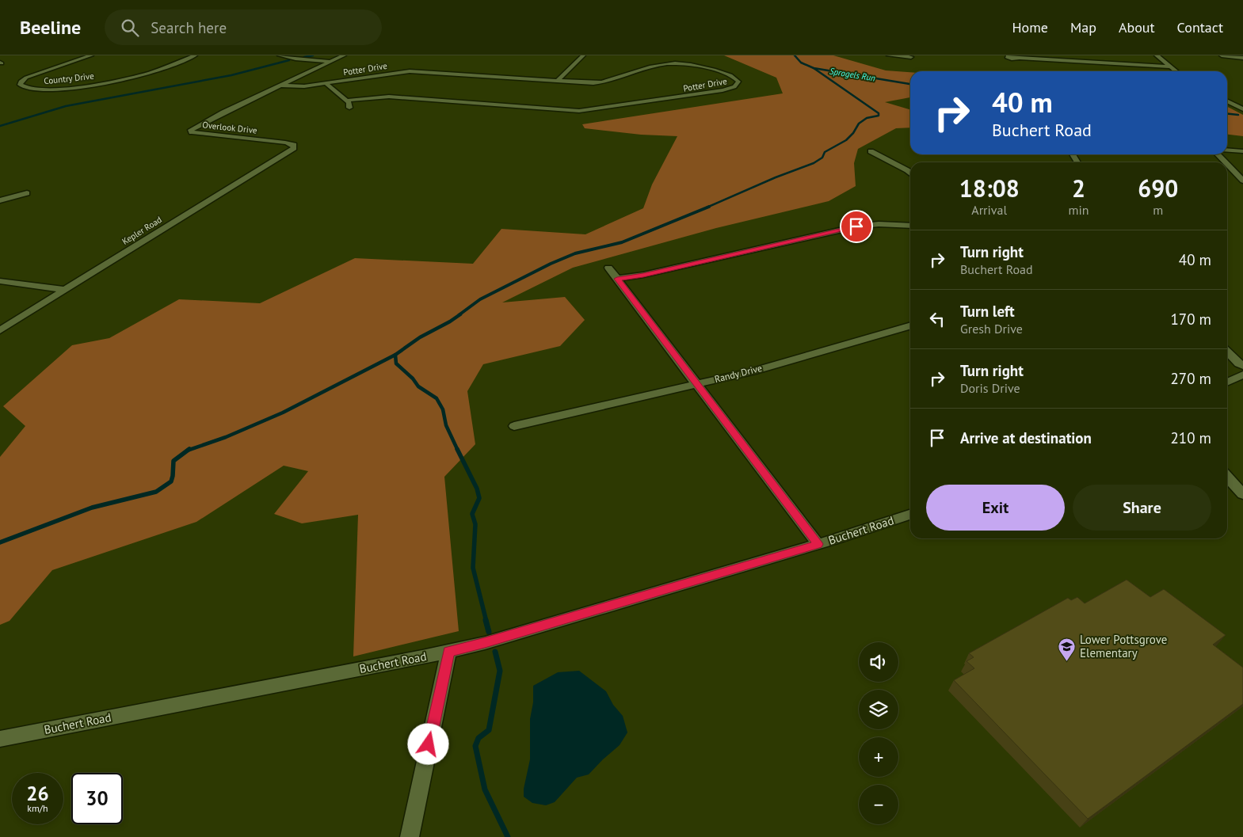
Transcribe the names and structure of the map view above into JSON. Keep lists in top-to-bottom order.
{
  "streets": {
    "street": [
      "Potter Drive",
      "Country Drive",
      "Overlook Drive",
      "Kepler Road",
      "Randy Drive",
      "Buchert Road"
    ]
  },
  "crossings": [
    ["Potter Drive", "Overlook Drive"],
    ["Overlook Drive", "Kepler Road"]
  ],
  "water": ["Sprogels Run"],
  "places": {
    "school or university": ["Lower Pottsgrove Elementary"]
  },
  "page": {
    "header": "Beeline",
    "search": "Search here",
    "nav": [
      "Home",
      "Map",
      "About",
      "Contact"
    ],
    "turn": ["40 m", "Buchert Road"],
    "eta": [
      "18:08",
      "Arrival",
      "2",
      "min",
      "690",
      "m"
    ],
    "list": [
      {
        "name": "Turn right",
        "note": "Buchert Road",
        "value": "40 m"
      },
      {
        "name": "Turn left",
        "note": "Gresh Drive",
        "value": "170 m"
      },
      {
        "name": "Turn right",
        "note": "Doris Drive",
        "value": "270 m"
      },
      {
        "name": "Arrive at destination",
        "value": "210 m"
      }
    ],
    "buttons": ["Exit", "Share"],
    "map_buttons": ["+", "−"],
    "speed": "26 km/h",
    "limit": "30"
  }
}
